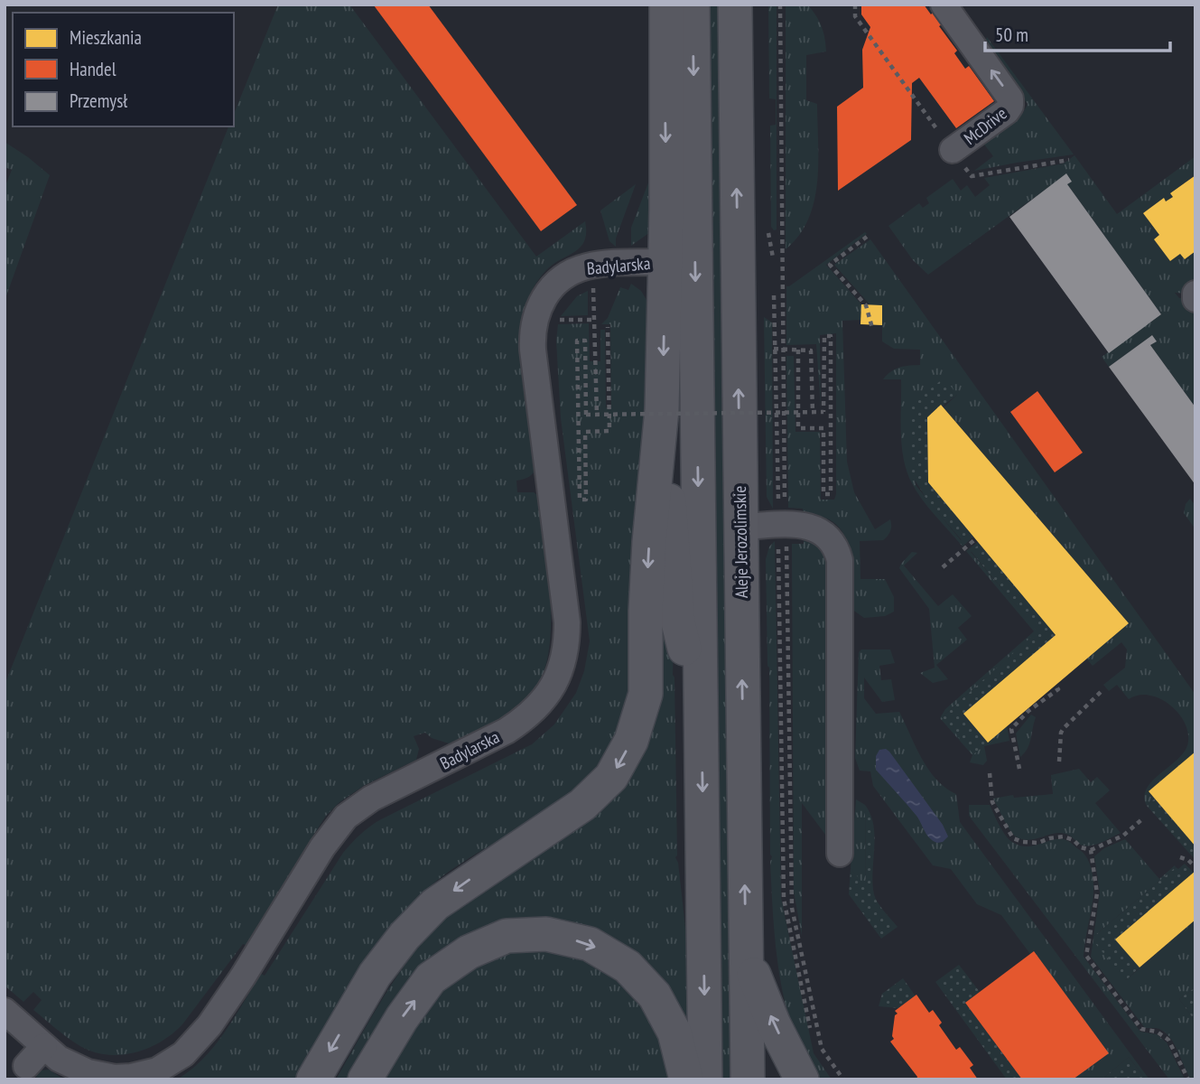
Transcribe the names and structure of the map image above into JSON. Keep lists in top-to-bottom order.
{
  "streets": {
    "main road": ["Aleje Jerozolimskie"],
    "street": ["McDrive", "Badylarska"]
  },
  "legend": ["Mieszkania", "Handel", "Przemysł"],
  "scale_bar": "50 m"
}
